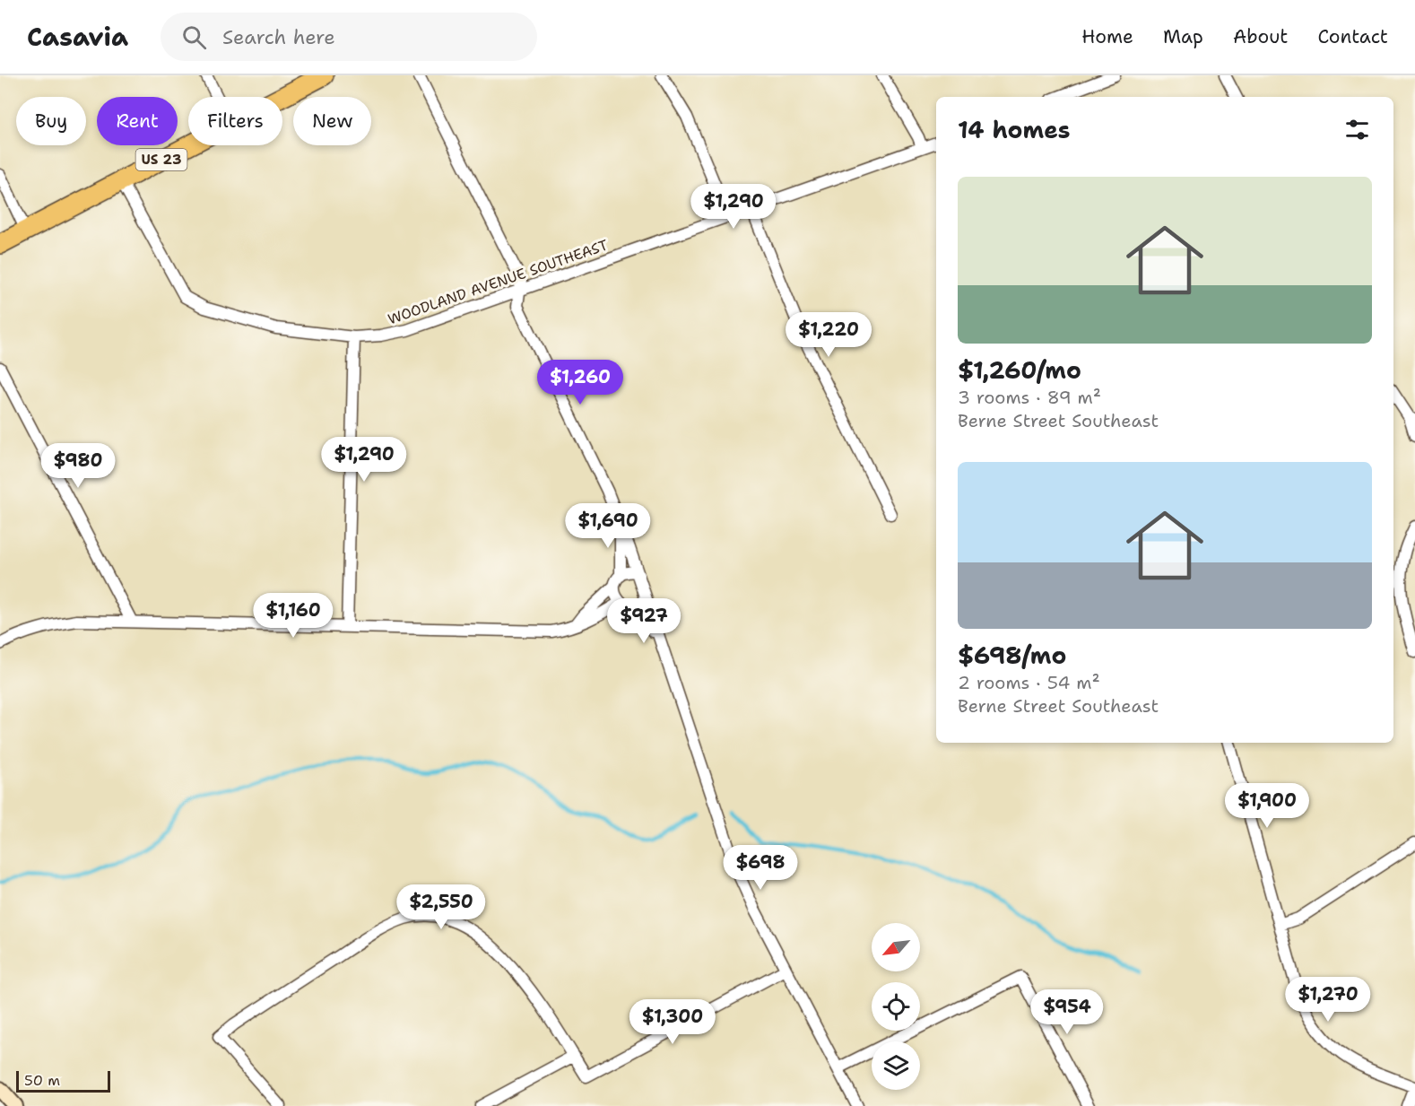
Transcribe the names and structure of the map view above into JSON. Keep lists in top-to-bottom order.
{
  "streets": {
    "highway": ["US 23"],
    "street": ["WOODLAND AVENUE SOUTHEAST"]
  },
  "crossings": [
    ["US 23", "WOODLAND AVENUE SOUTHEAST"]
  ],
  "scale_bar": "50 m",
  "north": "bottom left",
  "page": {
    "header": "Casavia",
    "search": "Search here",
    "nav": [
      "Home",
      "Map",
      "About",
      "Contact"
    ],
    "chip": [
      "Buy",
      "Rent",
      "Filters",
      "New"
    ],
    "heading": "14 homes",
    "list": [
      {
        "name": "$1,260/mo",
        "note": "3 rooms · 89 m² · Berne Street Southeast"
      },
      {
        "name": "$698/mo",
        "note": "2 rooms · 54 m² · Berne Street Southeast"
      }
    ],
    "price": [
      "$1,290",
      "$1,220",
      "$1,260",
      "$1,290",
      "$980",
      "$1,690",
      "$1,160",
      "$927",
      "$1,900",
      "$698",
      "$2,550",
      "$1,270",
      "$954",
      "$1,300"
    ],
    "scale": "50 m"
  }
}
